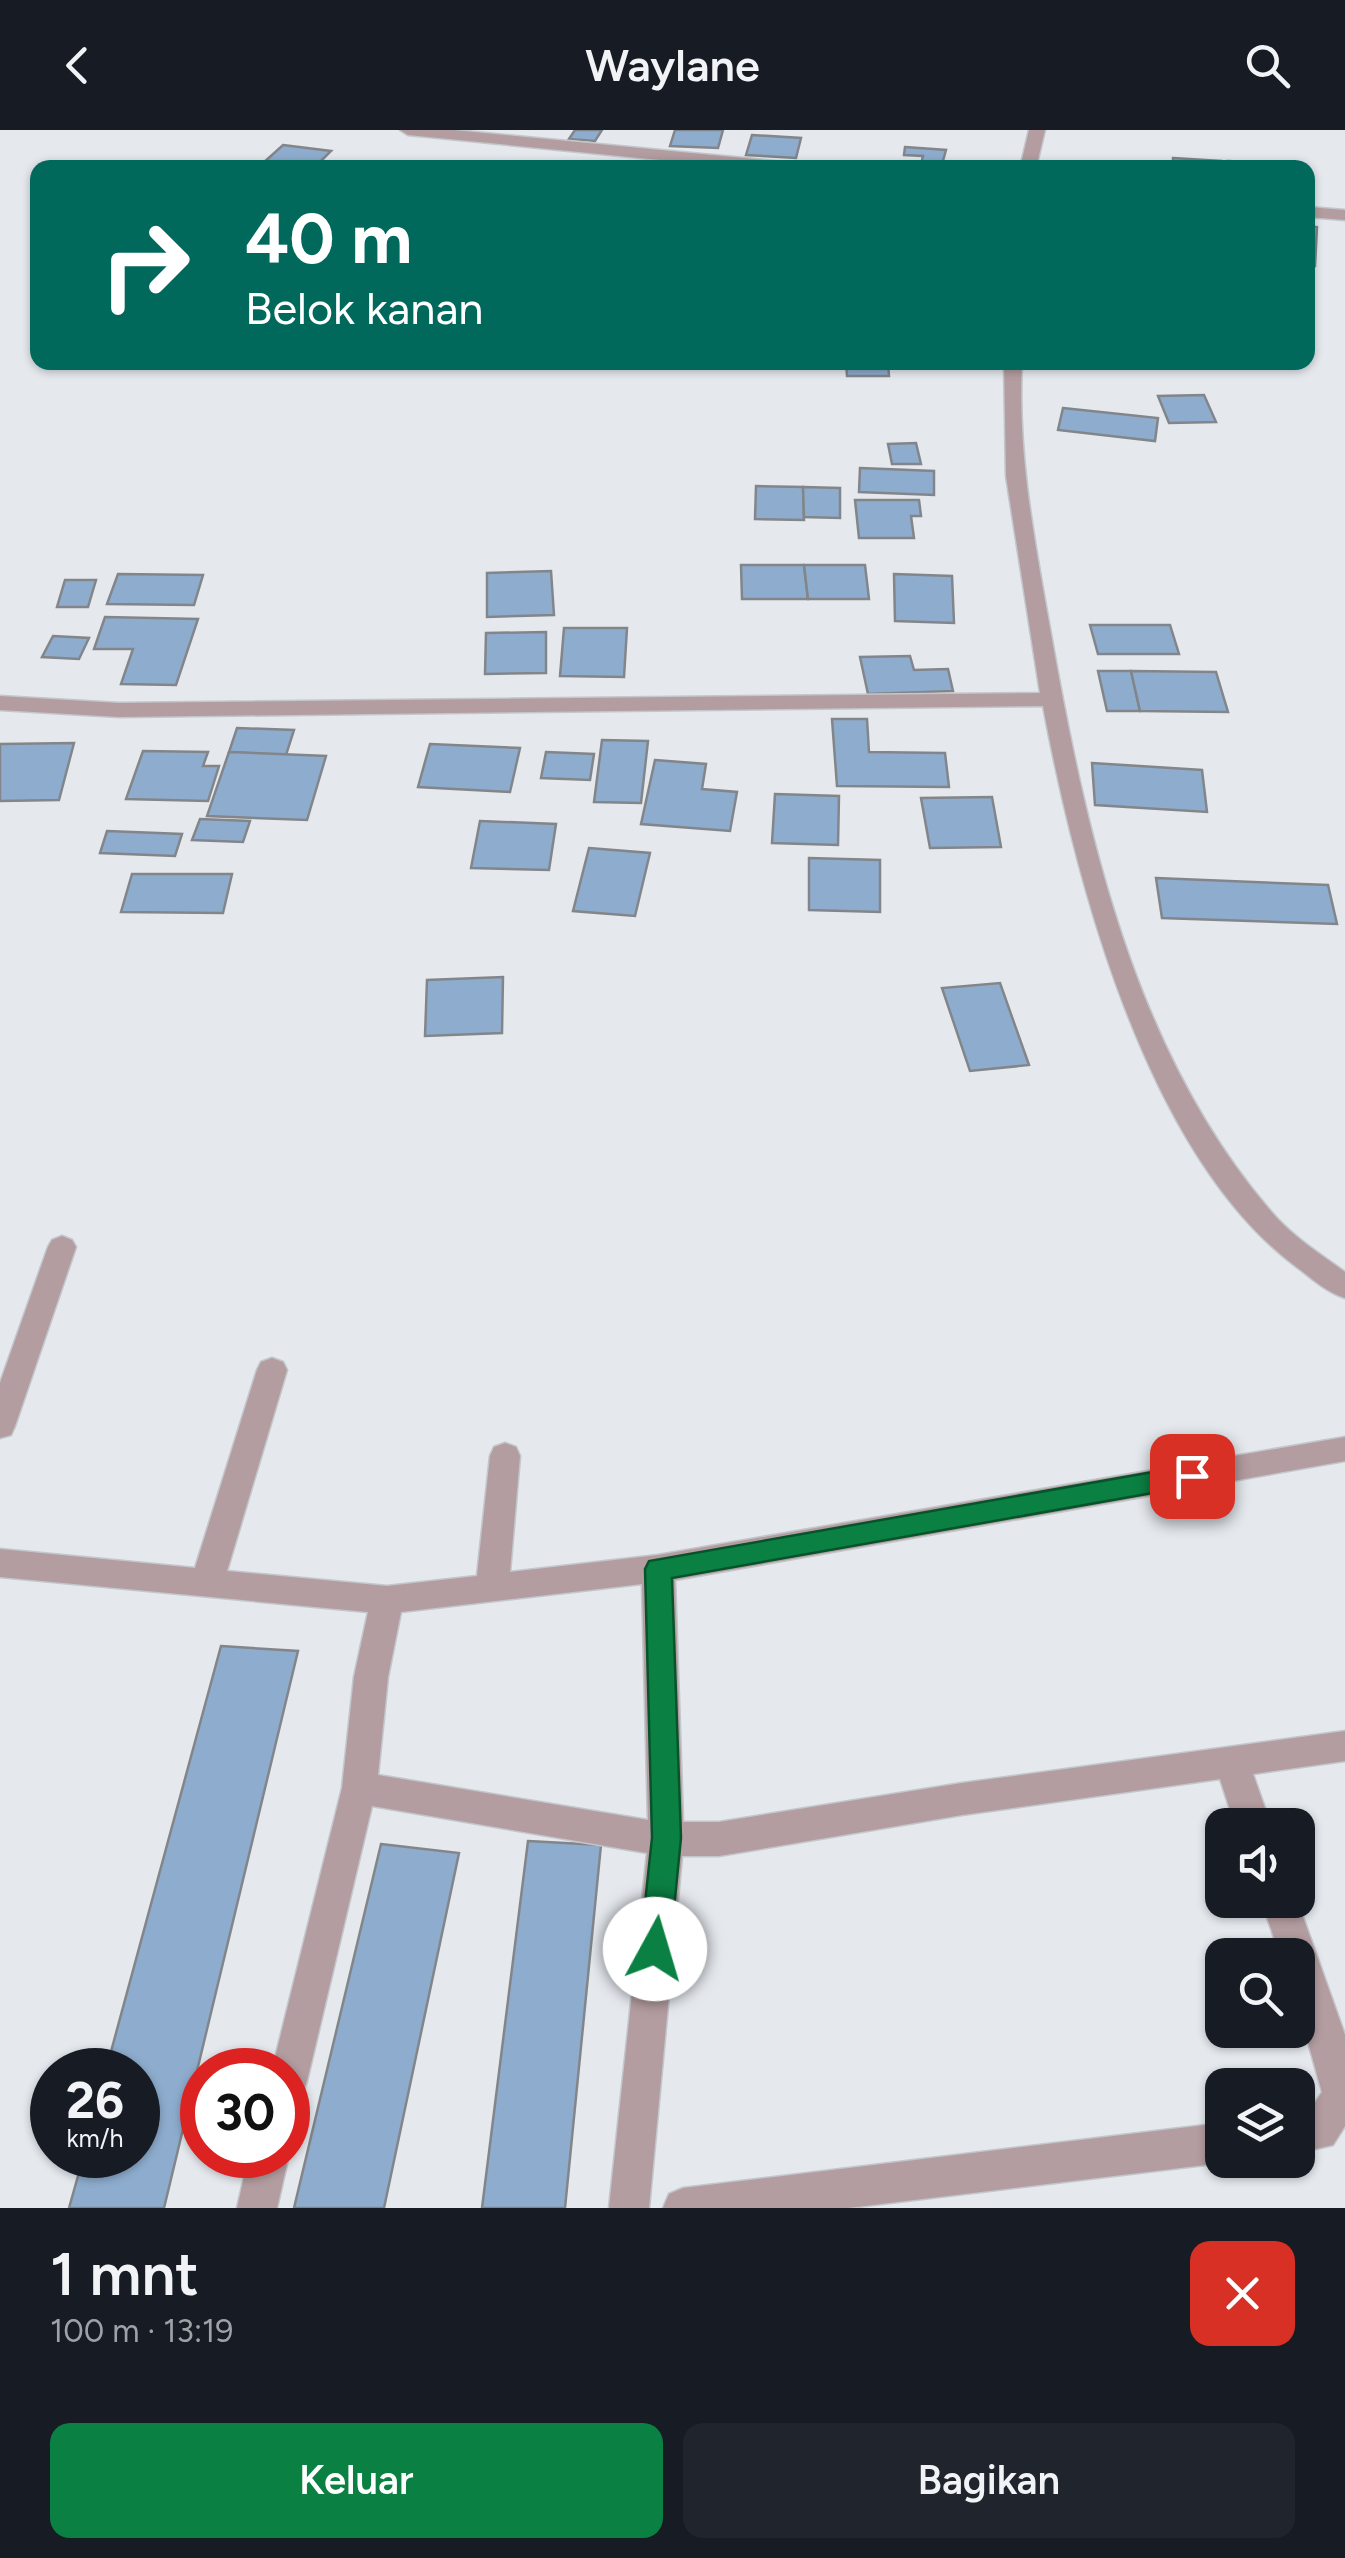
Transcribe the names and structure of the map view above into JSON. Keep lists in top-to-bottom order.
{
  "page": {
    "header": "Waylane",
    "turn": ["40 m", "Belok kanan"],
    "speed": "26 km/h",
    "limit": "30",
    "heading": ["1 mnt", "100 m · 13:19"],
    "buttons": ["Keluar", "Bagikan"]
  }
}
